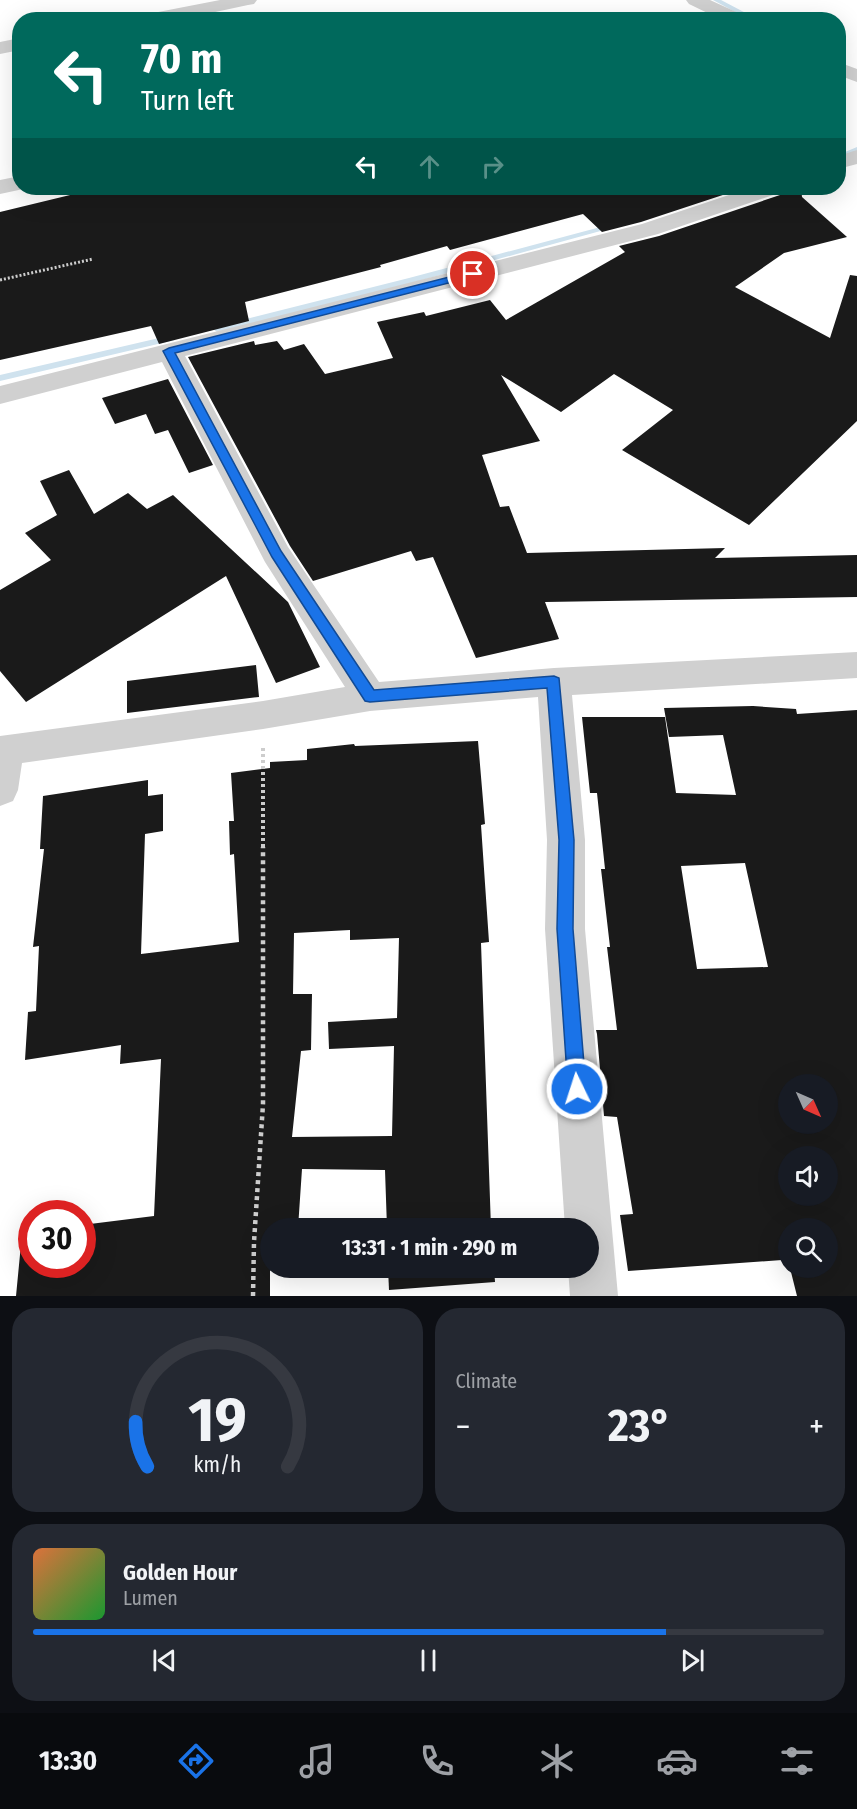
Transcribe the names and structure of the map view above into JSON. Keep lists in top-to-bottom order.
{
  "north": "bottom right",
  "page": {
    "turn": ["70 m", "Turn left"],
    "limit": "30",
    "trip": "13:31 · 1 min · 290 m",
    "tile": "Climate",
    "heat": ["−", "23°", "+"],
    "song": ["Golden Hour", "Lumen"],
    "tabs": "13:30",
    "gauge": ["19", "km/h"]
  }
}
